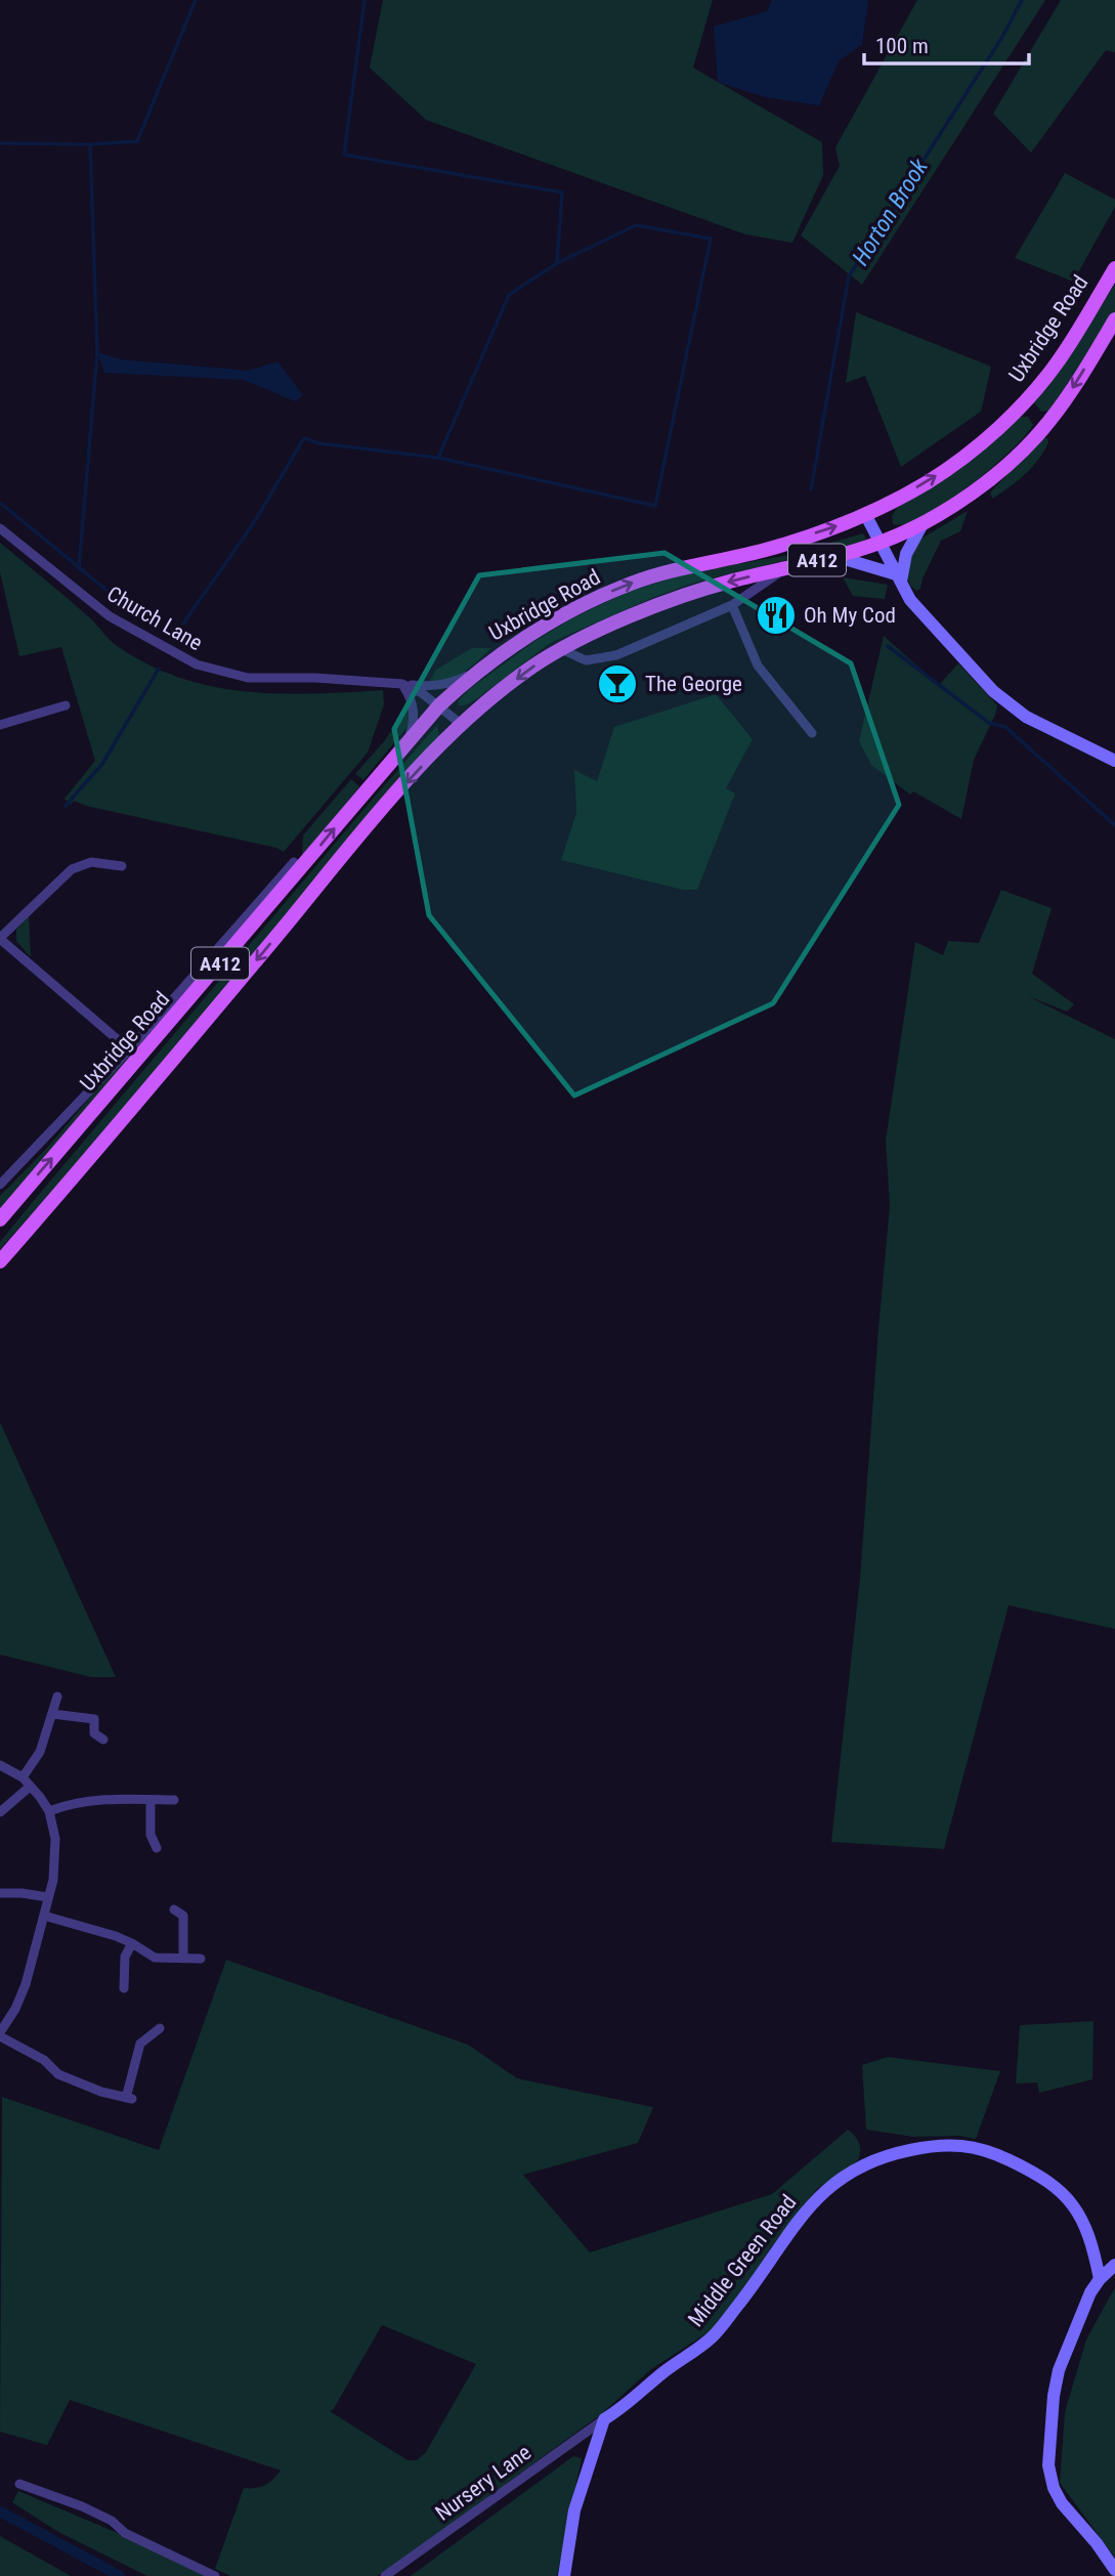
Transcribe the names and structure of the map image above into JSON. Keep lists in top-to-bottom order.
{
  "streets": {
    "main road": ["Uxbridge Road", "A412"],
    "street": ["Church Lane", "Middle Green Road", "Nursery Lane"]
  },
  "crossings": [
    ["Uxbridge Road", "Church Lane"],
    ["A412", "Church Lane"],
    ["Middle Green Road", "Nursery Lane"]
  ],
  "water": ["Horton Brook"],
  "places": {
    "restaurant": ["Oh My Cod"],
    "bar": ["The George"]
  },
  "scale_bar": "100 m"
}
